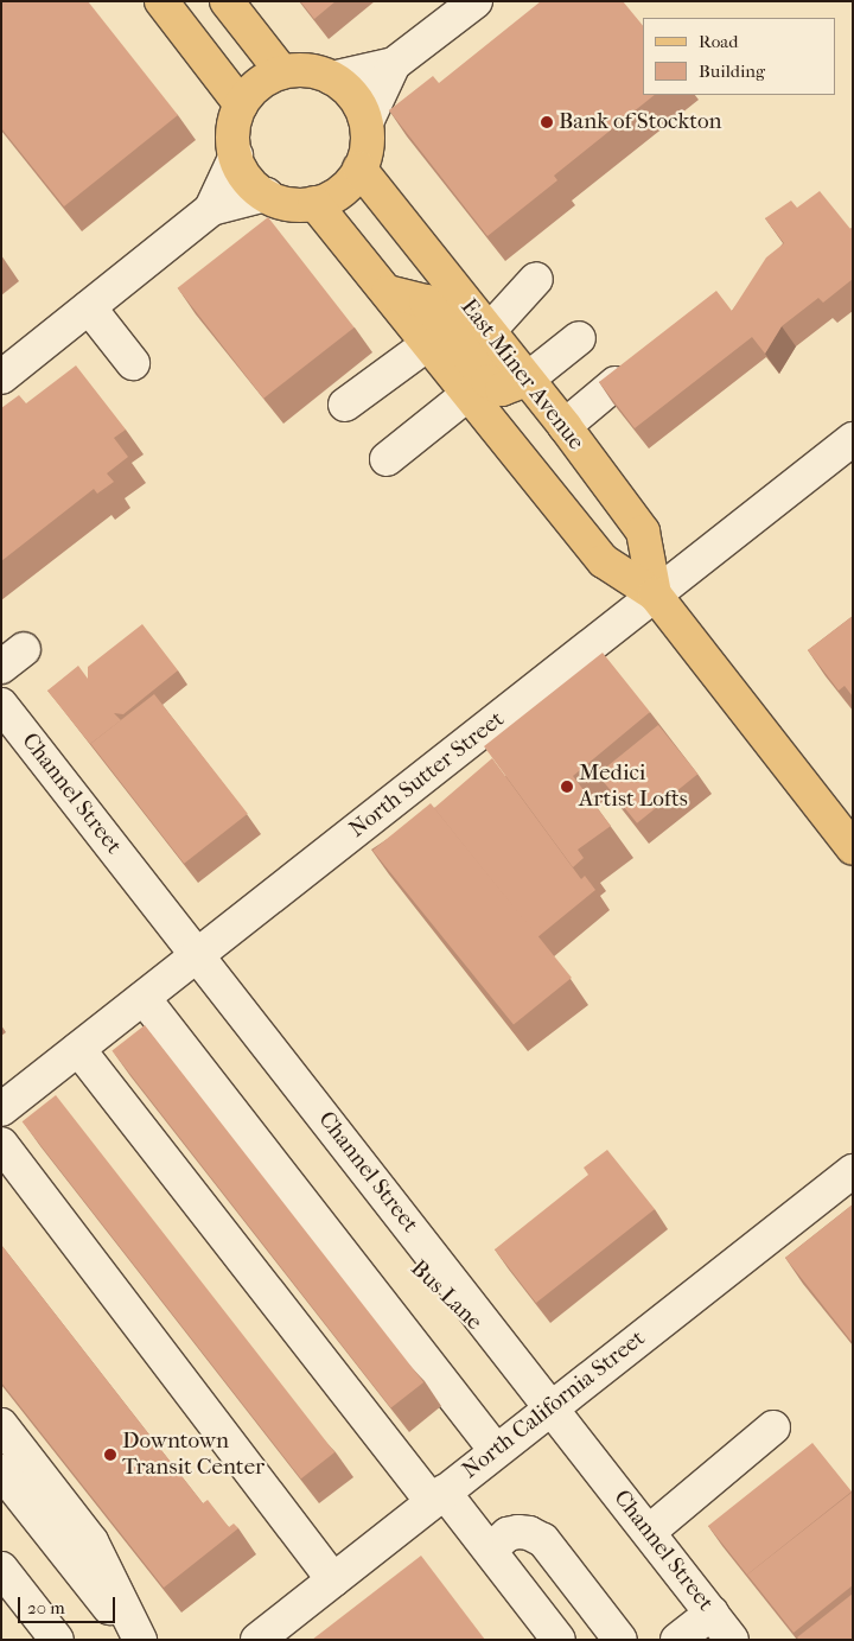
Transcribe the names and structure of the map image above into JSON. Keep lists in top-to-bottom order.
{
  "streets": {
    "main road": ["East Miner Avenue"],
    "street": ["North Sutter Street", "Channel Street", "North California Street"]
  },
  "crossings": [
    ["East Miner Avenue", "North Sutter Street"],
    ["North Sutter Street", "Channel Street"],
    ["Channel Street", "North California Street"]
  ],
  "places": ["Bank of Stockton", "Medici Artist Lofts", "Downtown Transit Center"],
  "legend": ["Road", "Building"],
  "scale_bar": "20 m"
}
